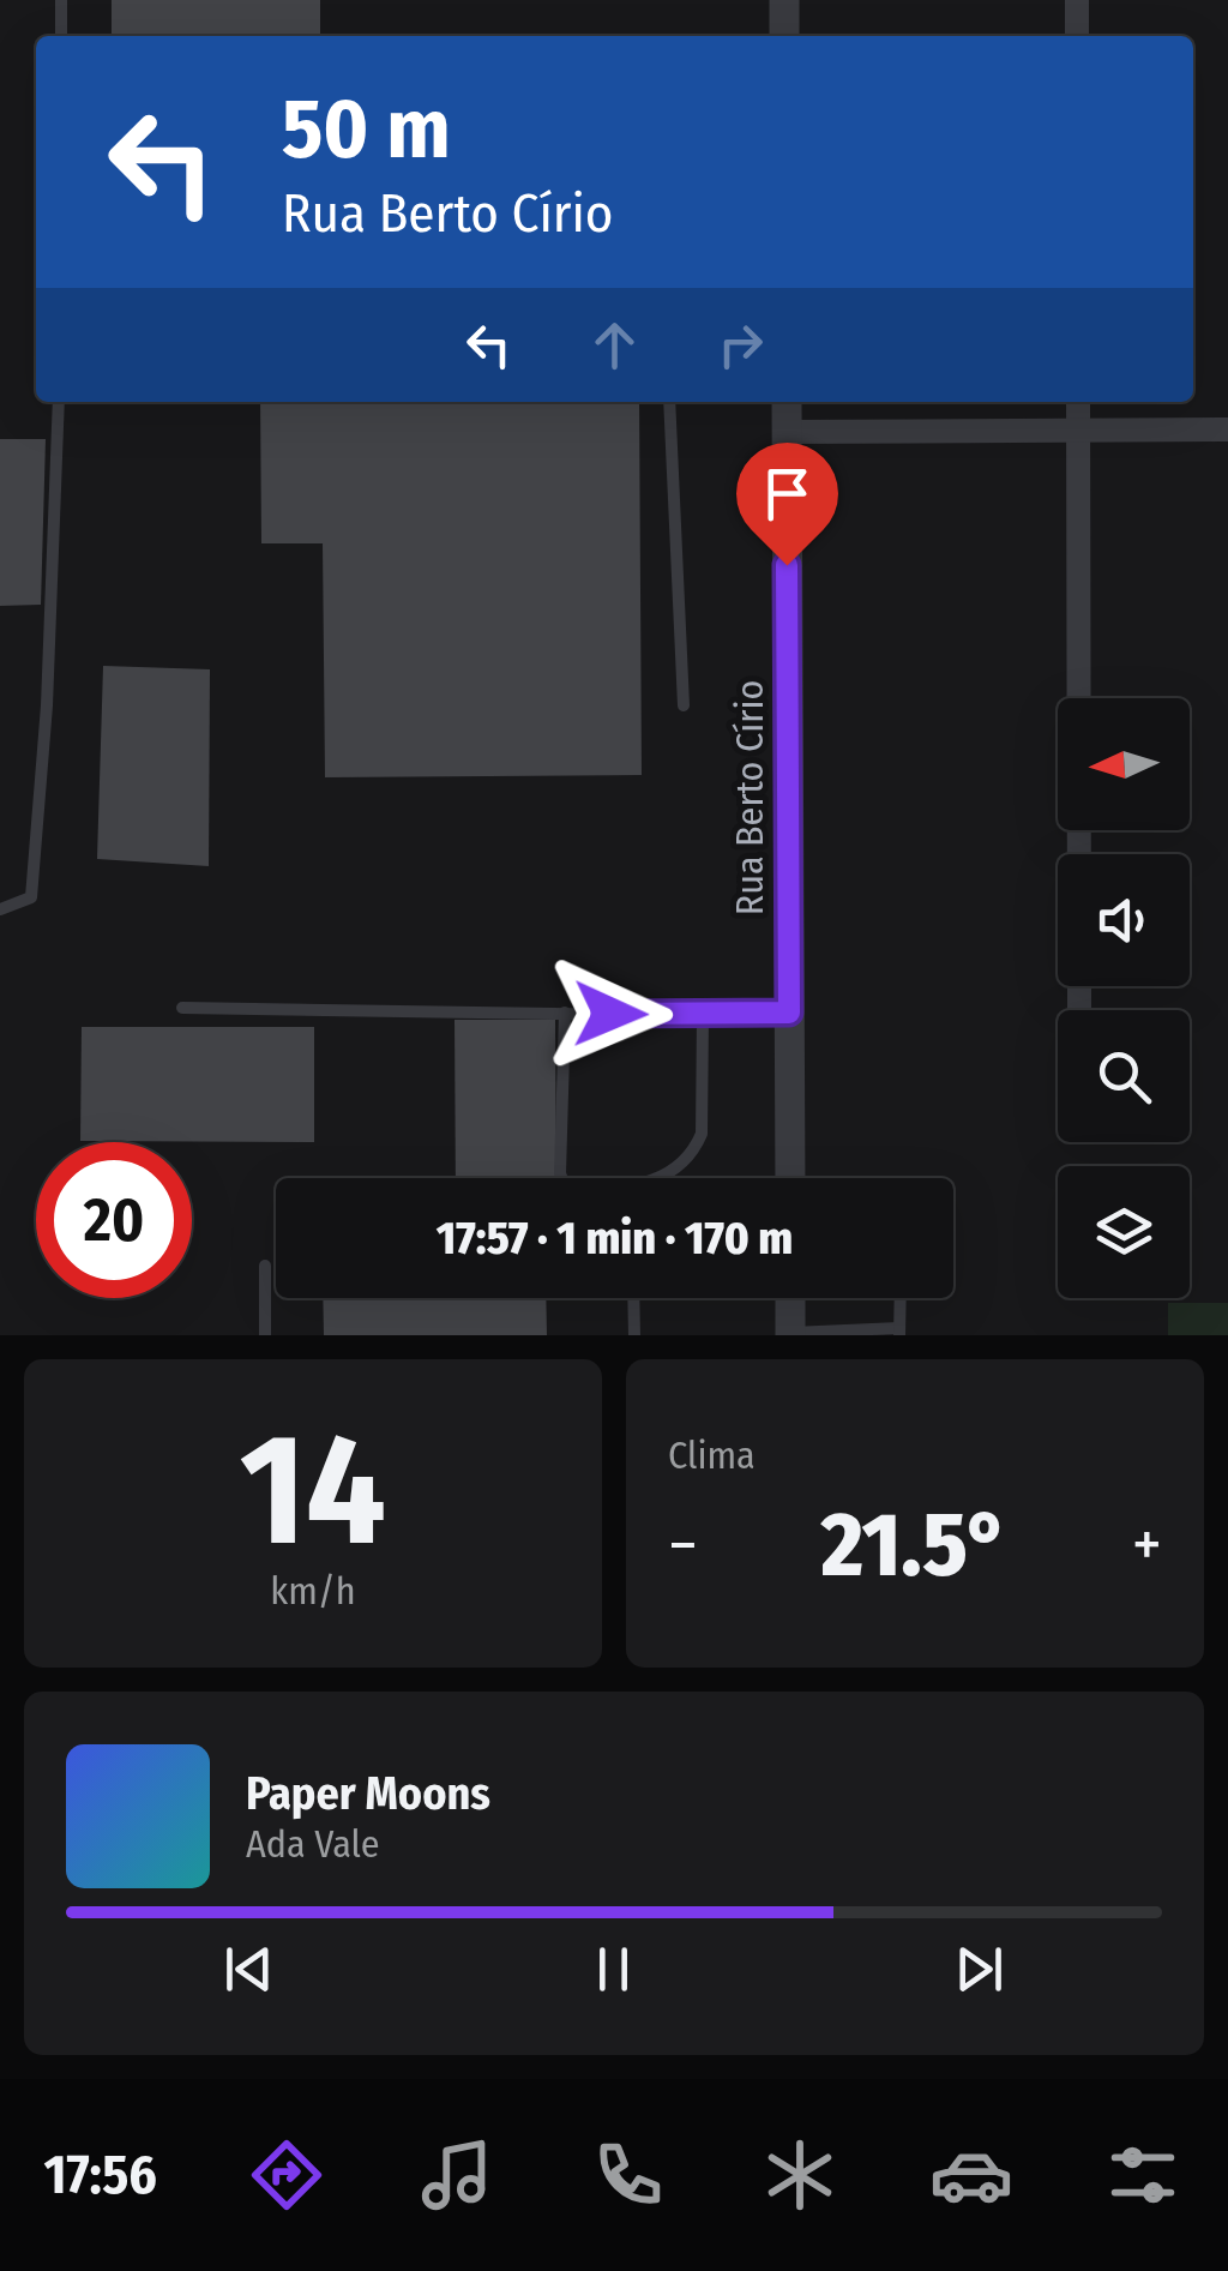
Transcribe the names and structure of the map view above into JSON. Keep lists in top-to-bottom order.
{
  "streets": {
    "street": ["Rua Berto Círio"]
  },
  "north": "left",
  "page": {
    "turn": ["50 m", "Rua Berto Círio"],
    "limit": "20",
    "trip": "17:57 · 1 min · 170 m",
    "tile": [
      ["14", "km/h"],
      "Clima"
    ],
    "heat": ["−", "21.5°", "+"],
    "song": ["Paper Moons", "Ada Vale"],
    "tabs": "17:56"
  }
}
